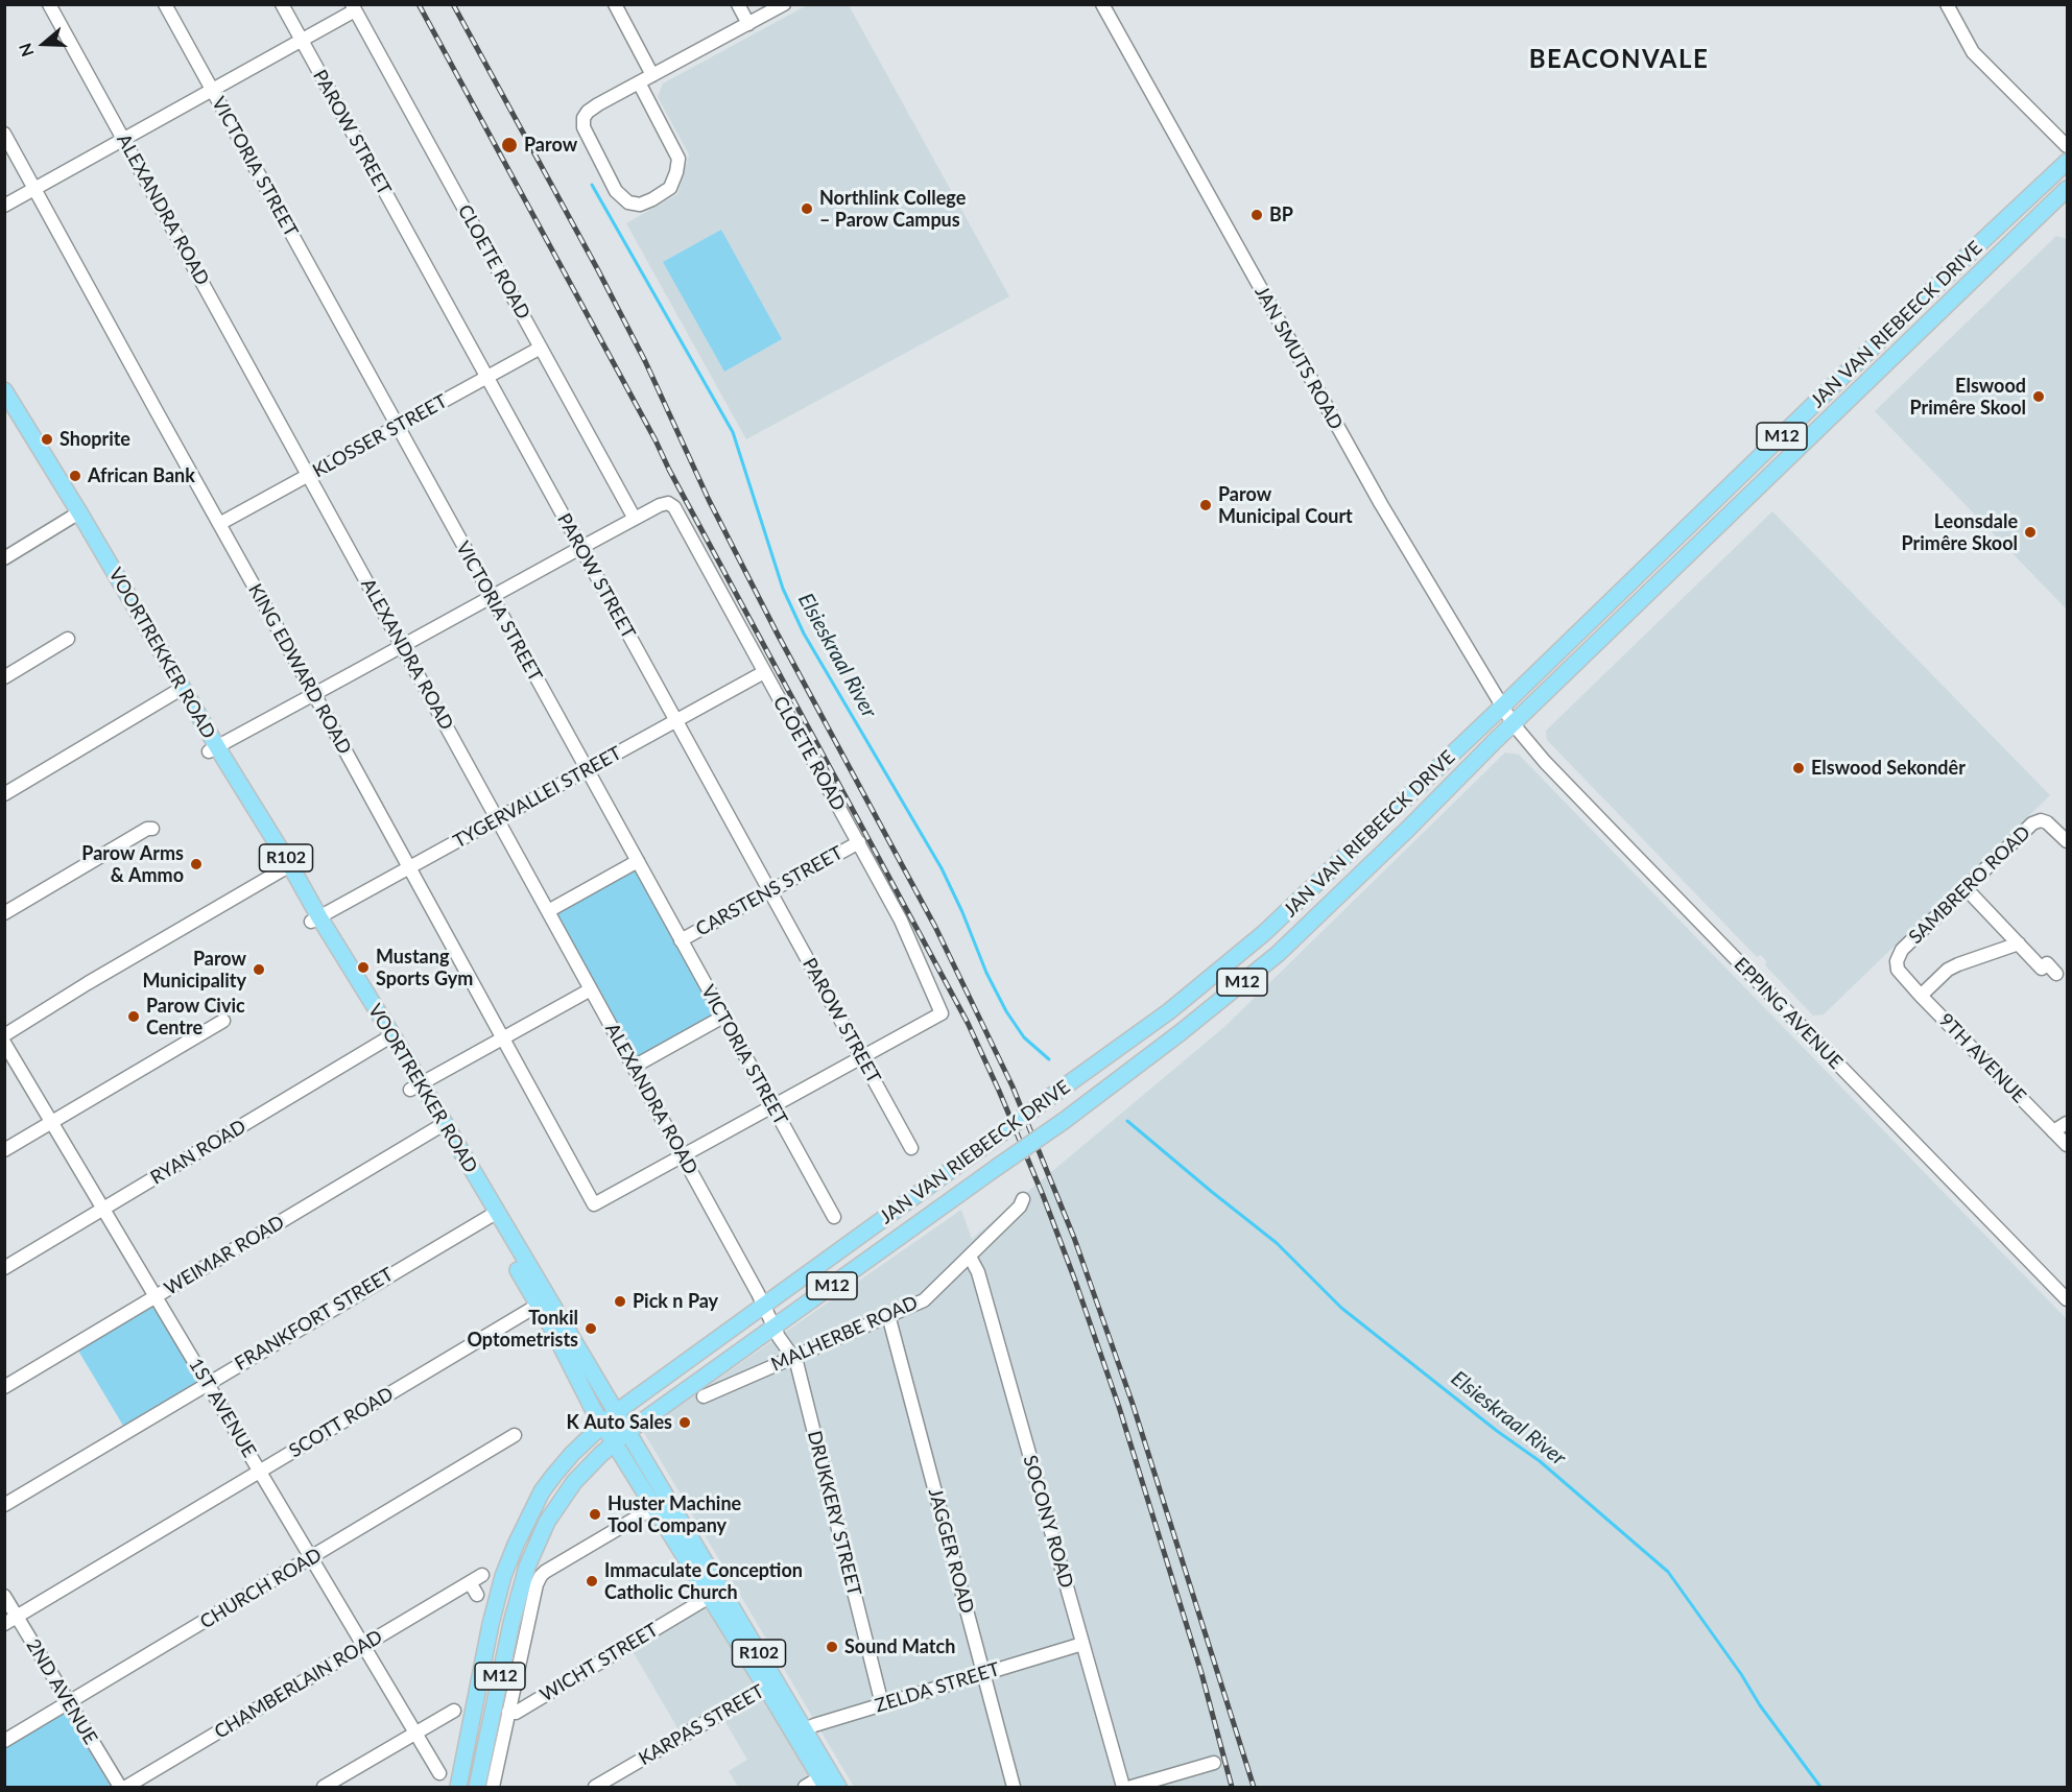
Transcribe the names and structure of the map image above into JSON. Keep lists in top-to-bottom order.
{
  "streets": {
    "main road": [
      "JAN VAN RIEBEECK DRIVE",
      "M12",
      "VOORTREKKER ROAD",
      "R102"
    ],
    "street": [
      "PAROW STREET",
      "VICTORIA STREET",
      "ALEXANDRA ROAD",
      "CLOETE ROAD",
      "JAN SMUTS ROAD",
      "KLOSSER STREET",
      "KING EDWARD ROAD",
      "TYGERVALLEI STREET",
      "SAMBRERO ROAD",
      "CARSTENS STREET",
      "EPPING AVENUE",
      "9TH AVENUE",
      "RYAN ROAD",
      "WEIMAR ROAD",
      "FRANKFORT STREET",
      "MALHERBE ROAD",
      "1ST AVENUE",
      "SCOTT ROAD",
      "DRUKKERY STREET",
      "SOCONY ROAD",
      "JAGGER ROAD",
      "CHURCH ROAD",
      "WICHT STREET",
      "CHAMBERLAIN ROAD",
      "ZELDA STREET",
      "2ND AVENUE",
      "KARPAS STREET"
    ]
  },
  "crossings": [
    ["PAROW STREET", "CLOETE ROAD"],
    ["PAROW STREET", "KLOSSER STREET"],
    ["PAROW STREET", "TYGERVALLEI STREET"],
    ["PAROW STREET", "CARSTENS STREET"],
    ["VICTORIA STREET", "KLOSSER STREET"],
    ["VICTORIA STREET", "TYGERVALLEI STREET"],
    ["VICTORIA STREET", "CARSTENS STREET"],
    ["ALEXANDRA ROAD", "JAN VAN RIEBEECK DRIVE"],
    ["ALEXANDRA ROAD", "KLOSSER STREET"],
    ["ALEXANDRA ROAD", "KING EDWARD ROAD"],
    ["ALEXANDRA ROAD", "TYGERVALLEI STREET"],
    ["ALEXANDRA ROAD", "DRUKKERY STREET"],
    ["CLOETE ROAD", "KLOSSER STREET"],
    ["CLOETE ROAD", "TYGERVALLEI STREET"],
    ["CLOETE ROAD", "CARSTENS STREET"],
    ["JAN VAN RIEBEECK DRIVE", "JAN SMUTS ROAD"],
    ["JAN VAN RIEBEECK DRIVE", "M12"],
    ["JAN VAN RIEBEECK DRIVE", "VOORTREKKER ROAD"],
    ["JAN VAN RIEBEECK DRIVE", "EPPING AVENUE"],
    ["JAN VAN RIEBEECK DRIVE", "DRUKKERY STREET"],
    ["JAN SMUTS ROAD", "EPPING AVENUE"],
    ["KLOSSER STREET", "KING EDWARD ROAD"],
    ["M12", "VOORTREKKER ROAD"],
    ["VOORTREKKER ROAD", "TYGERVALLEI STREET"],
    ["VOORTREKKER ROAD", "RYAN ROAD"],
    ["VOORTREKKER ROAD", "WEIMAR ROAD"],
    ["VOORTREKKER ROAD", "FRANKFORT STREET"],
    ["VOORTREKKER ROAD", "SCOTT ROAD"],
    ["VOORTREKKER ROAD", "WICHT STREET"],
    ["VOORTREKKER ROAD", "ZELDA STREET"],
    ["VOORTREKKER ROAD", "KARPAS STREET"],
    ["KING EDWARD ROAD", "TYGERVALLEI STREET"],
    ["SAMBRERO ROAD", "9TH AVENUE"],
    ["RYAN ROAD", "1ST AVENUE"],
    ["WEIMAR ROAD", "1ST AVENUE"],
    ["FRANKFORT STREET", "1ST AVENUE"],
    ["MALHERBE ROAD", "DRUKKERY STREET"],
    ["MALHERBE ROAD", "SOCONY ROAD"],
    ["MALHERBE ROAD", "JAGGER ROAD"],
    ["1ST AVENUE", "SCOTT ROAD"],
    ["1ST AVENUE", "CHURCH ROAD"],
    ["1ST AVENUE", "CHAMBERLAIN ROAD"],
    ["SCOTT ROAD", "2ND AVENUE"],
    ["DRUKKERY STREET", "ZELDA STREET"],
    ["SOCONY ROAD", "ZELDA STREET"],
    ["JAGGER ROAD", "ZELDA STREET"],
    ["CHURCH ROAD", "2ND AVENUE"]
  ],
  "districts": ["BEACONVALE"],
  "water": ["Elsieskraal River"],
  "places": [
    "Parow",
    "Northlink College – Parow Campus",
    "BP",
    "Elswood Primêre Skool",
    "Shoprite",
    "African Bank",
    "Parow Municipal Court",
    "Leonsdale Primêre Skool",
    "Elswood Sekondêr",
    "Parow Arms & Ammo",
    "Mustang Sports Gym",
    "Parow Municipality",
    "Parow Civic Centre",
    "Pick n Pay",
    "Tonkil Optometrists",
    "K Auto Sales",
    "Huster Machine Tool Company",
    "Immaculate Conception Catholic Church",
    "Sound Match"
  ],
  "north": "left"
}
